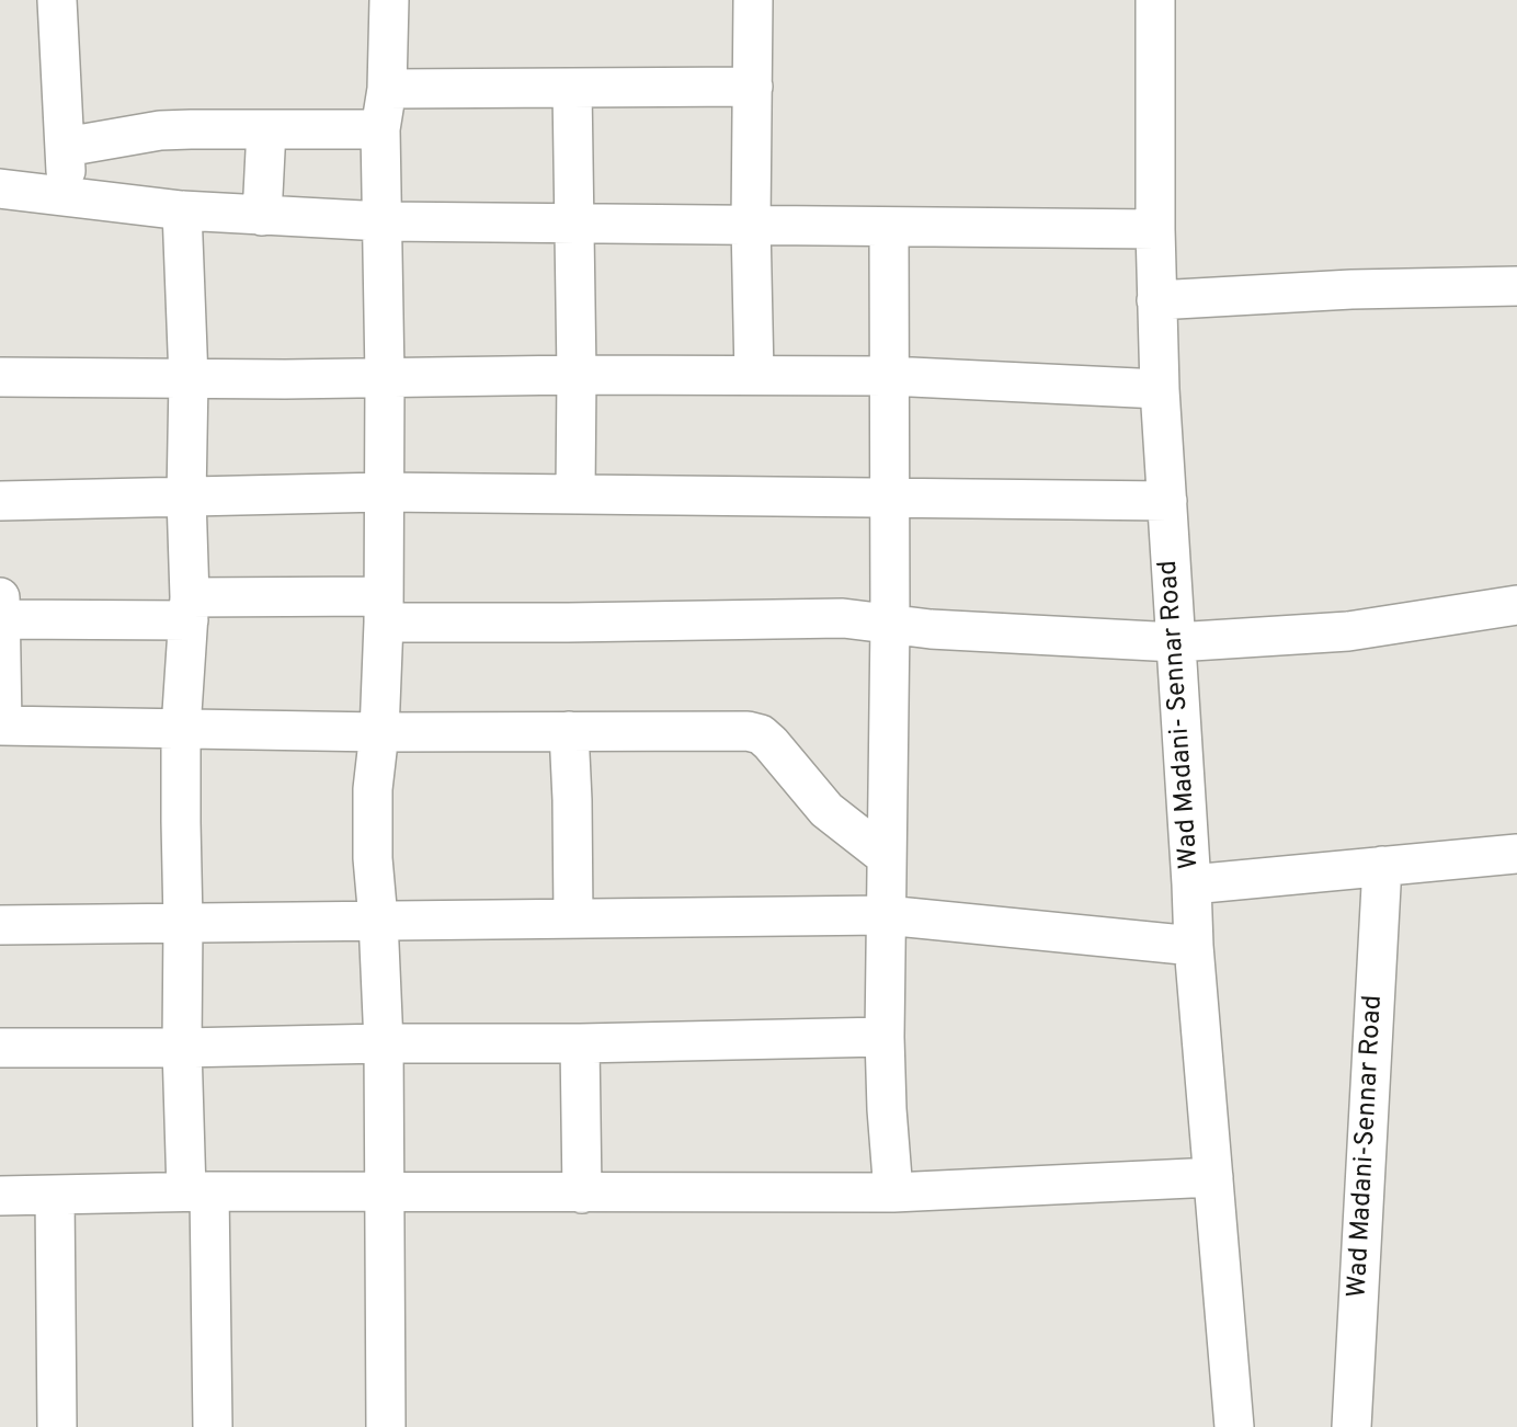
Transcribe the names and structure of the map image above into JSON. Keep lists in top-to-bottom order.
{
  "streets": {
    "street": ["Wad Madani- Sennar Road", "Wad Madani-Sennar Road"]
  }
}
